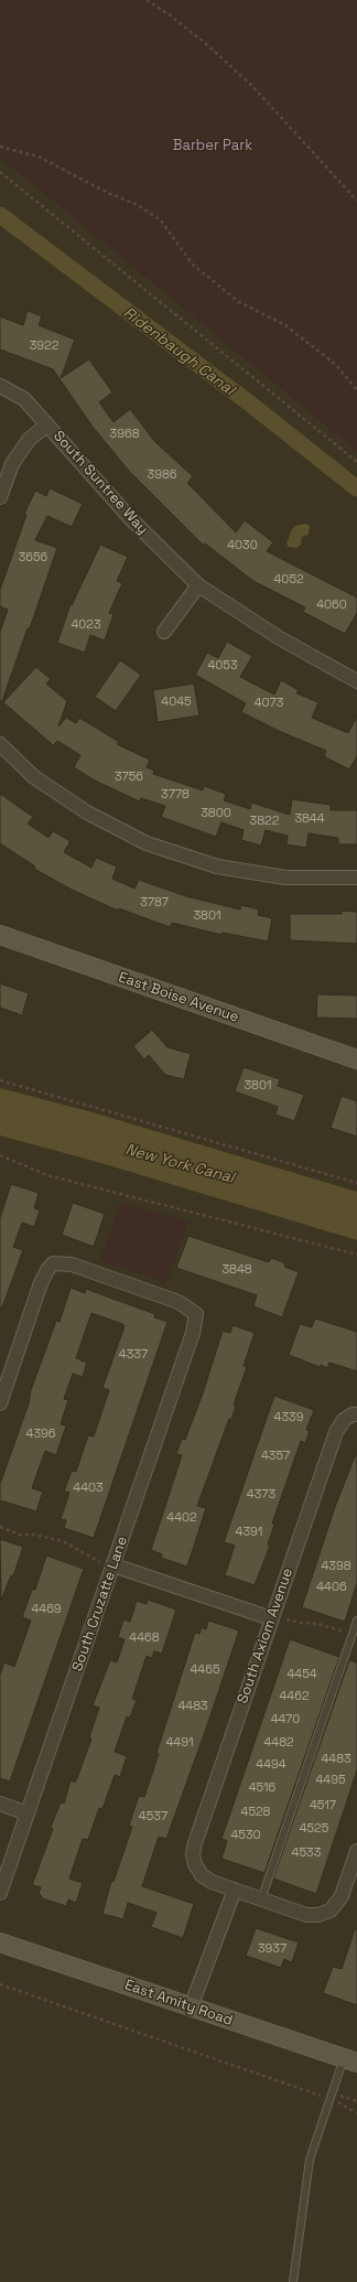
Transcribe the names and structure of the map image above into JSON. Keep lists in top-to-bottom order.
{
  "streets": {
    "street": [
      "South Suntree Way",
      "East Boise Avenue",
      "South Cruzatte Lane",
      "South Axiom Avenue",
      "East Amity Road"
    ]
  },
  "water": ["Ridenbaugh Canal", "New York Canal"],
  "parks": ["Barber Park"],
  "house_numbers": [
    "3922",
    "3968",
    "3986",
    "4030",
    "3656",
    "4052",
    "4060",
    "4023",
    "4053",
    "4045",
    "4073",
    "3756",
    "3778",
    "3800",
    "3844",
    "3822",
    "3787",
    "3801",
    "3801",
    "3848",
    "4337",
    "4339",
    "4396",
    "4357",
    "4403",
    "4373",
    "4402",
    "4391",
    "4398",
    "4406",
    "4469",
    "4468",
    "4465",
    "4454",
    "4462",
    "4483",
    "4470",
    "4491",
    "4482",
    "4483",
    "4494",
    "4495",
    "4516",
    "4517",
    "4528",
    "4537",
    "4525",
    "4530",
    "4533",
    "3937"
  ]
}
